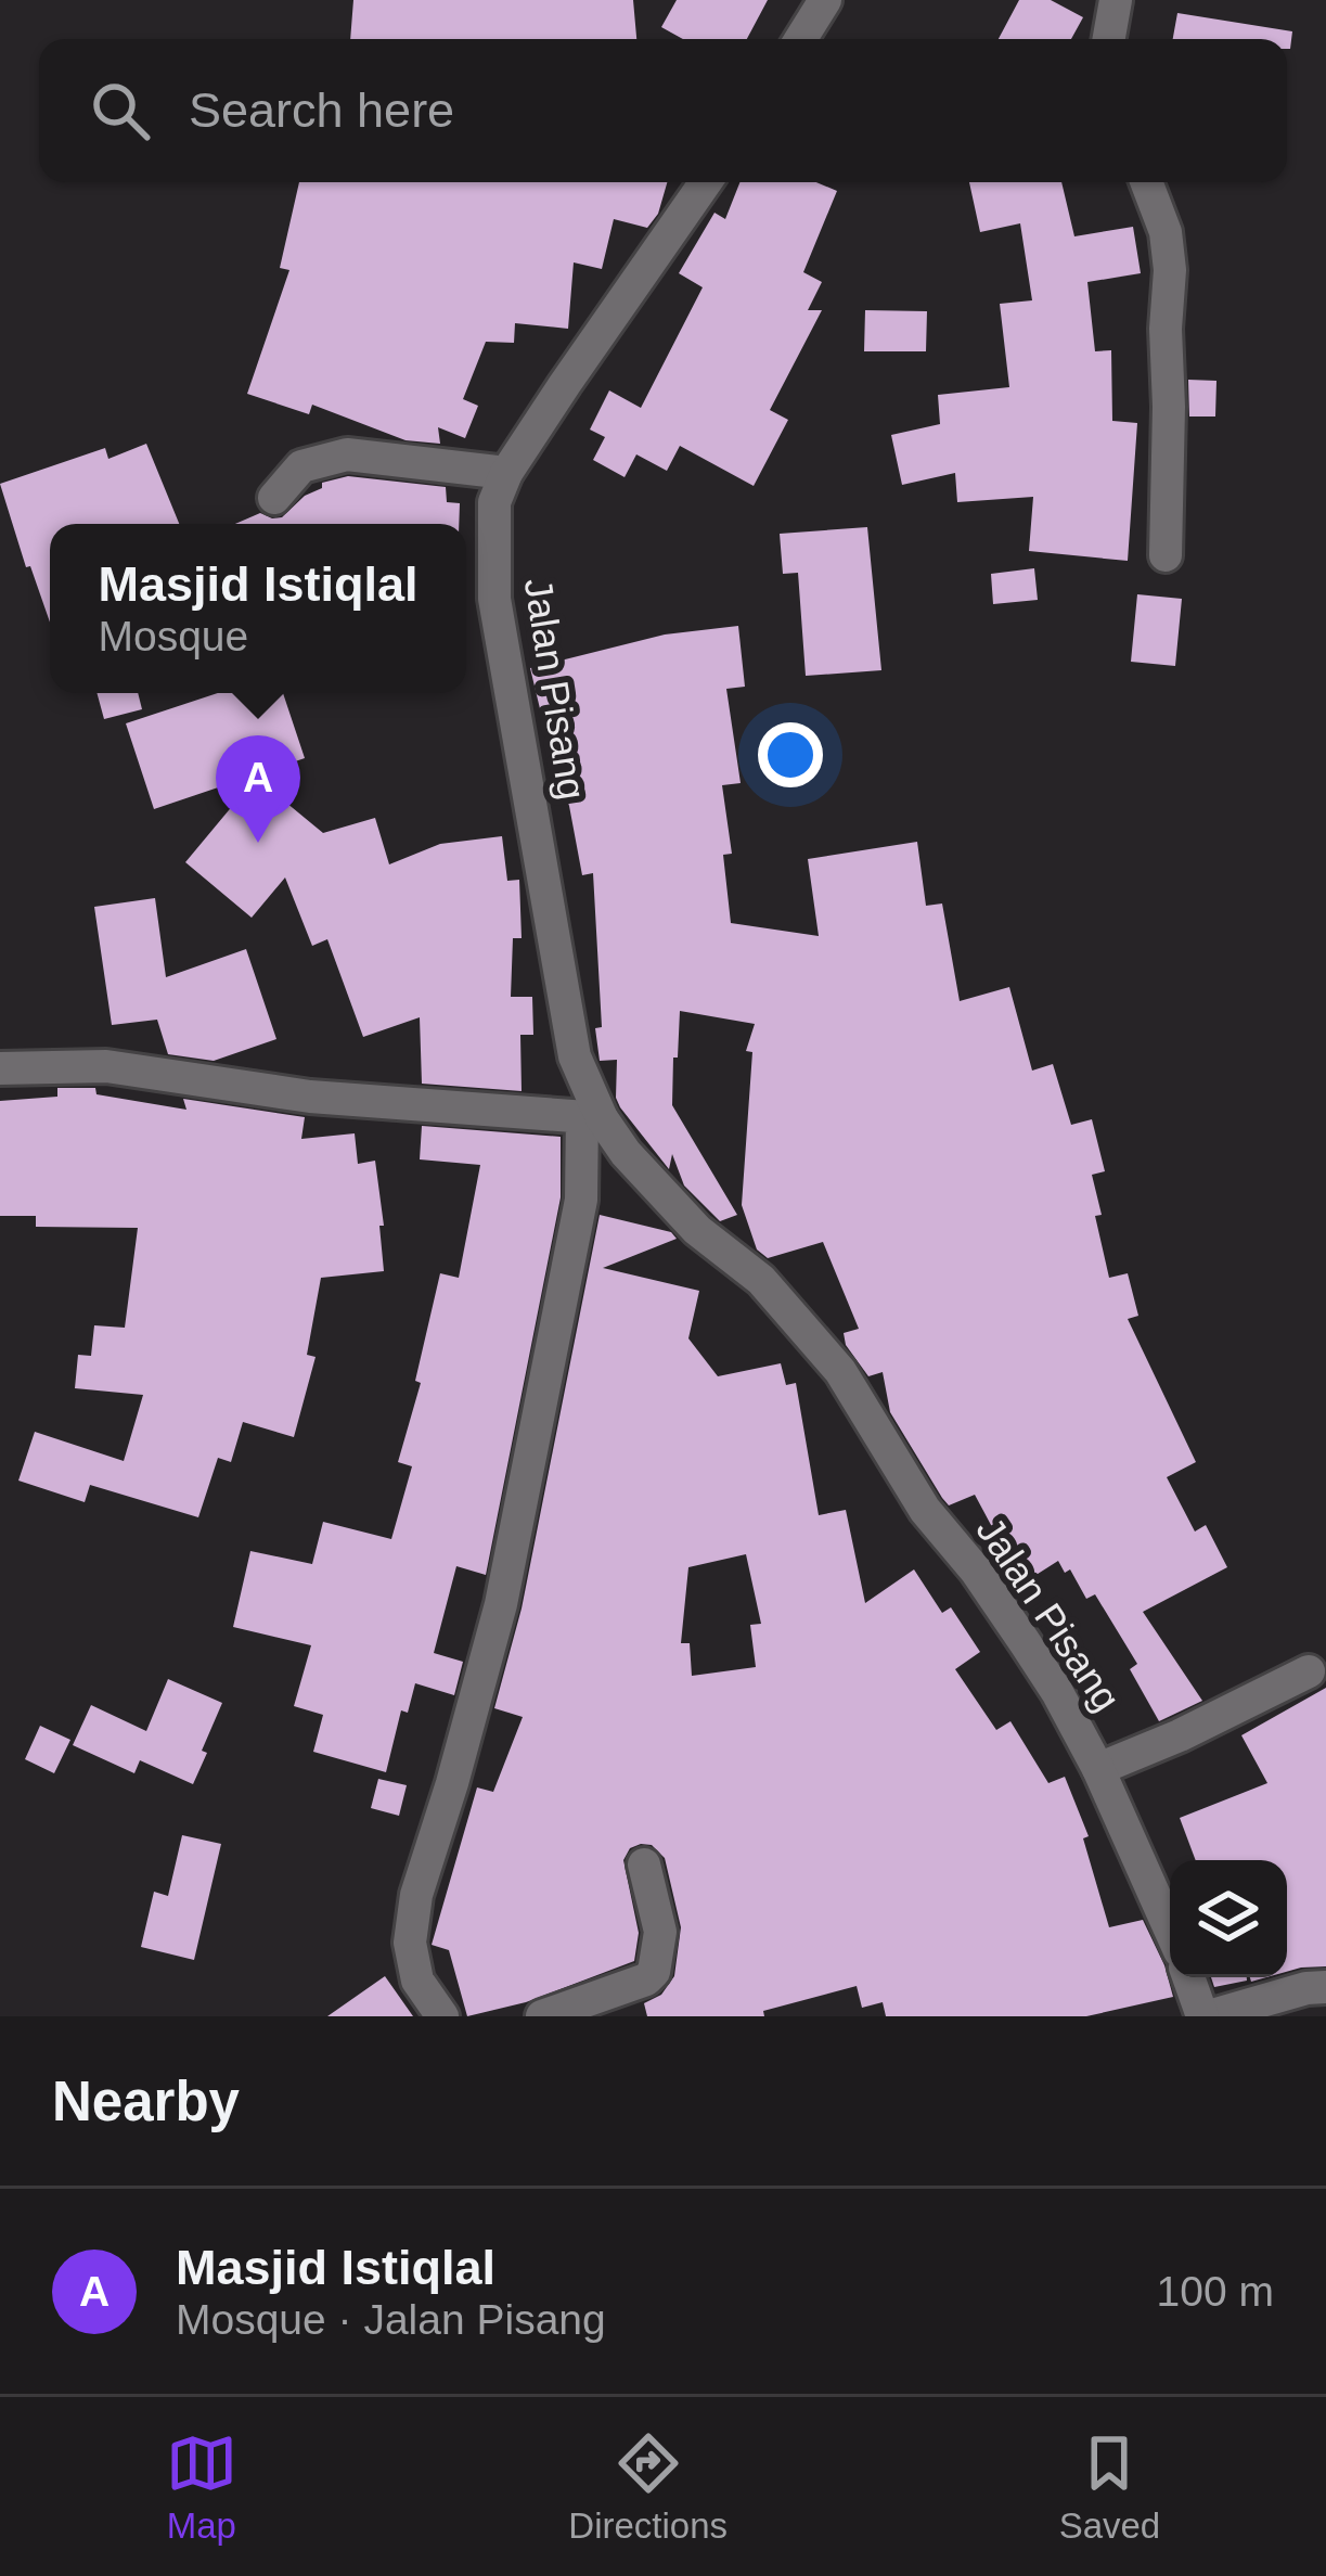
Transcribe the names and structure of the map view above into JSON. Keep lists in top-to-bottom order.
{
  "streets": {
    "street": ["Jalan Pisang"]
  },
  "page": {
    "search": "Search here",
    "popup": ["Masjid Istiqlal", "Mosque"],
    "pins": "A",
    "heading": "Nearby",
    "list": [
      {
        "mark": "A",
        "name": "Masjid Istiqlal",
        "note": "Mosque · Jalan Pisang",
        "value": "100 m"
      }
    ],
    "nav": ["Map", "Directions", "Saved"]
  }
}
